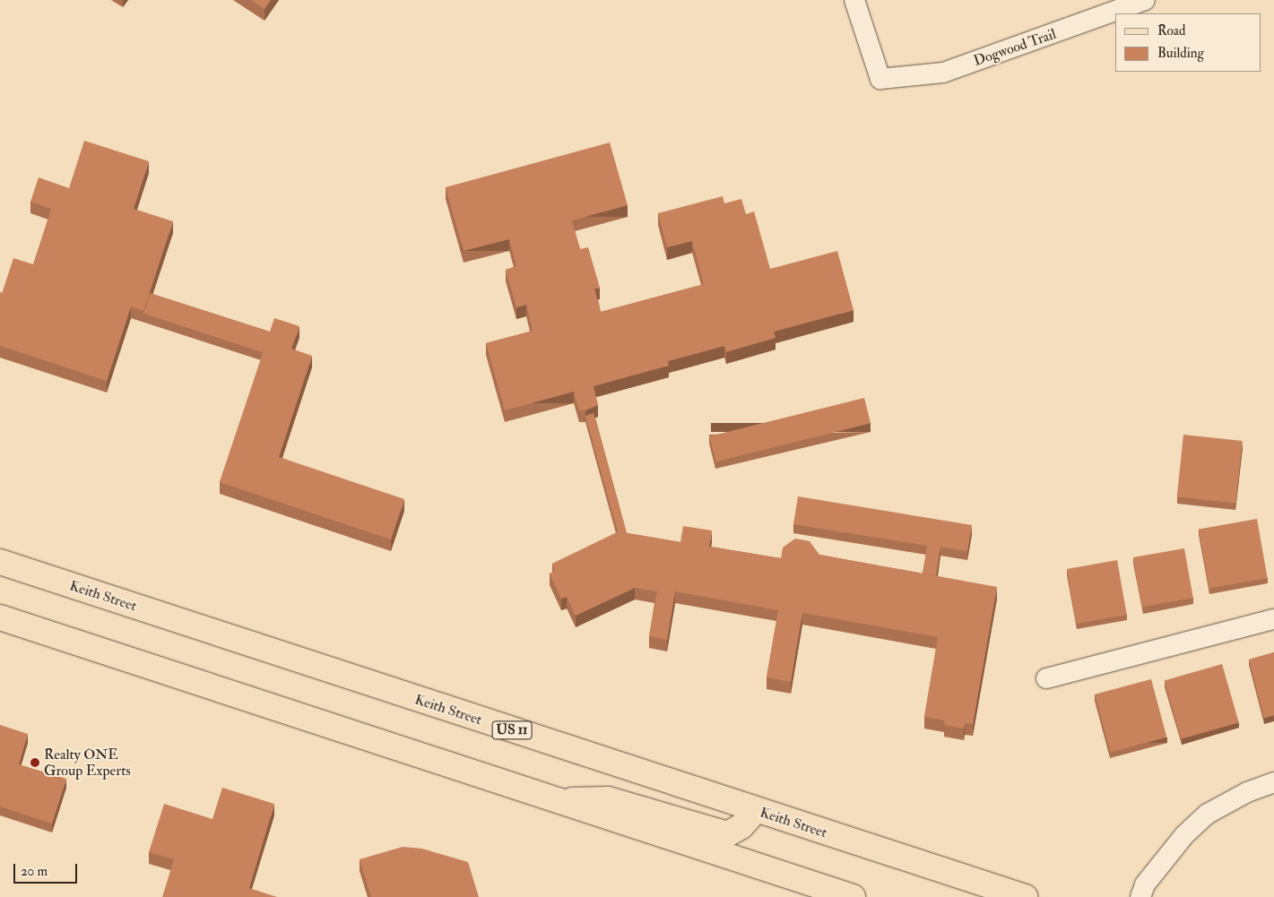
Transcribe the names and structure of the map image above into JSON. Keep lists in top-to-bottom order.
{
  "streets": {
    "main road": ["Keith Street", "US 11"],
    "street": ["Dogwood Trail"]
  },
  "places": ["Realty ONE Group Experts"],
  "legend": ["Road", "Building"],
  "scale_bar": "20 m"
}
